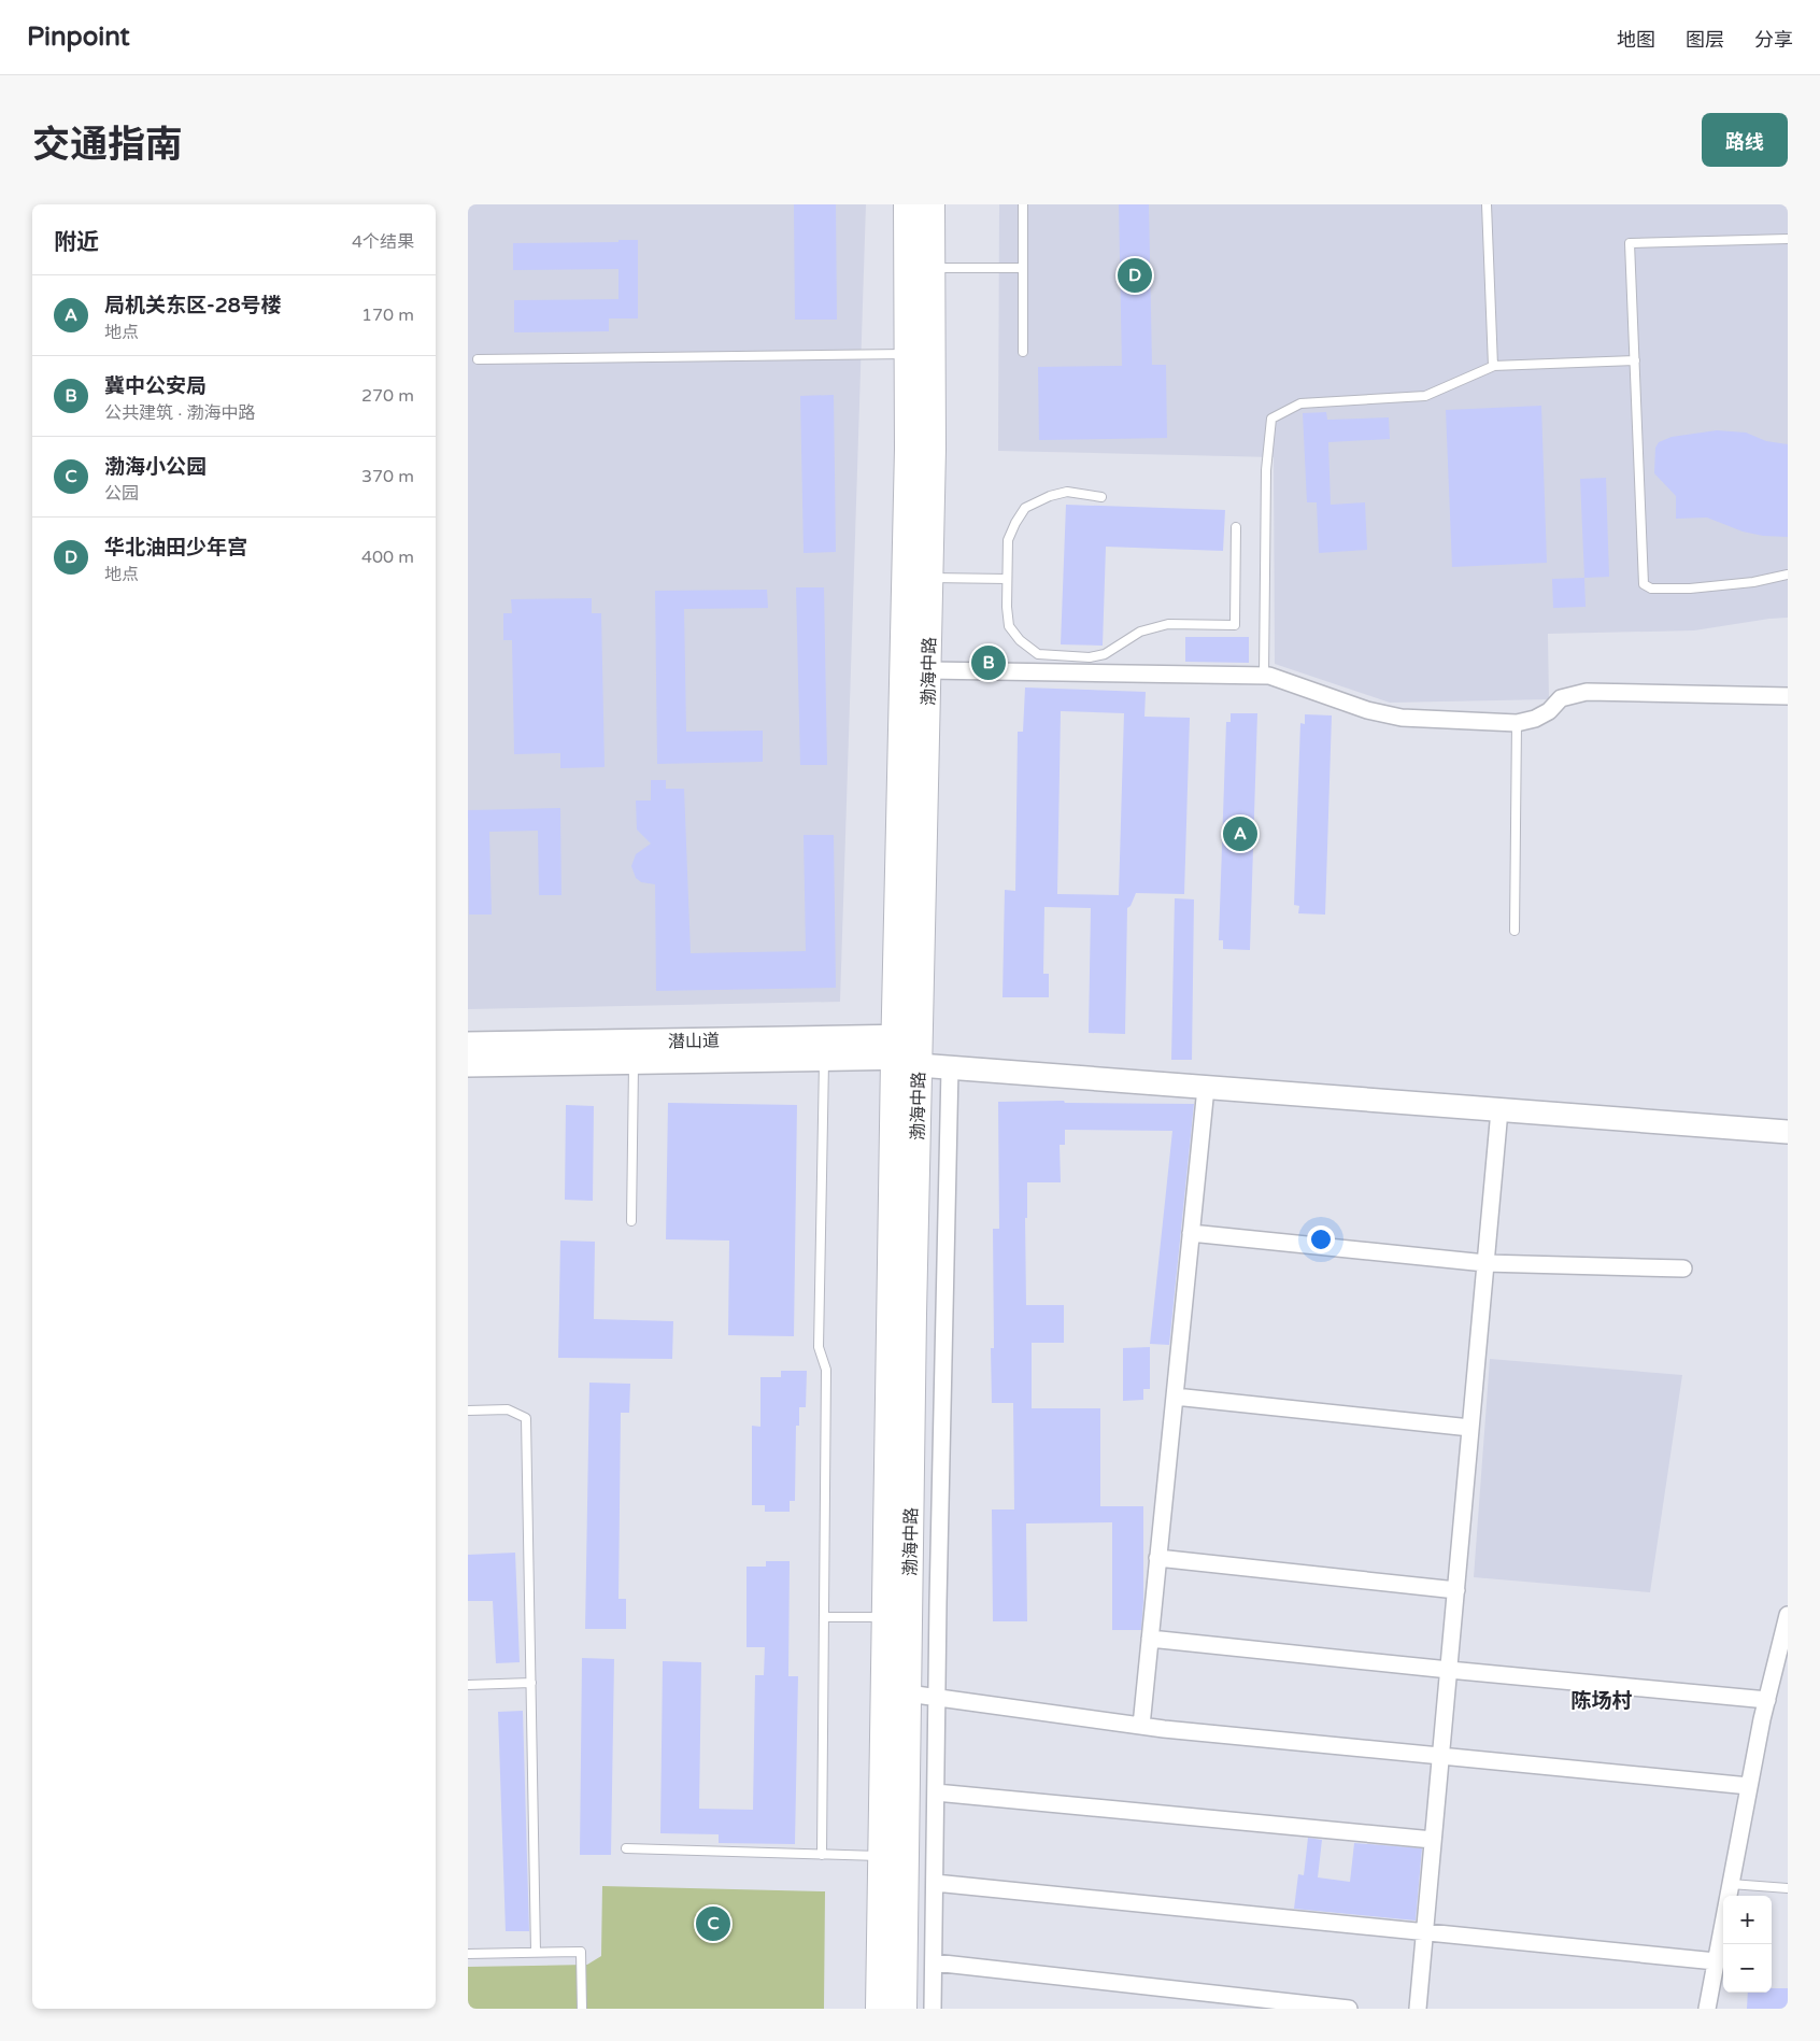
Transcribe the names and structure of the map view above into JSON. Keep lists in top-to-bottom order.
{
  "streets": {
    "main road": ["渤海中路"],
    "street": ["潜山道"]
  },
  "crossings": [
    ["渤海中路", "潜山道"]
  ],
  "districts": ["陈场村"],
  "page": {
    "header": "Pinpoint",
    "nav": ["地图", "图层", "分享"],
    "title": "交通指南",
    "buttons": "路线",
    "heading": ["附近", "4个结果"],
    "pins": [
      "D",
      "B",
      "A",
      "C"
    ],
    "list": [
      {
        "mark": "A",
        "name": "局机关东区-28号楼",
        "note": "地点",
        "value": "170 m"
      },
      {
        "mark": "B",
        "name": "冀中公安局",
        "note": "公共建筑 · 渤海中路",
        "value": "270 m"
      },
      {
        "mark": "C",
        "name": "渤海小公园",
        "note": "公园",
        "value": "370 m"
      },
      {
        "mark": "D",
        "name": "华北油田少年宫",
        "note": "地点",
        "value": "400 m"
      }
    ],
    "map_buttons": ["+", "−"]
  }
}
